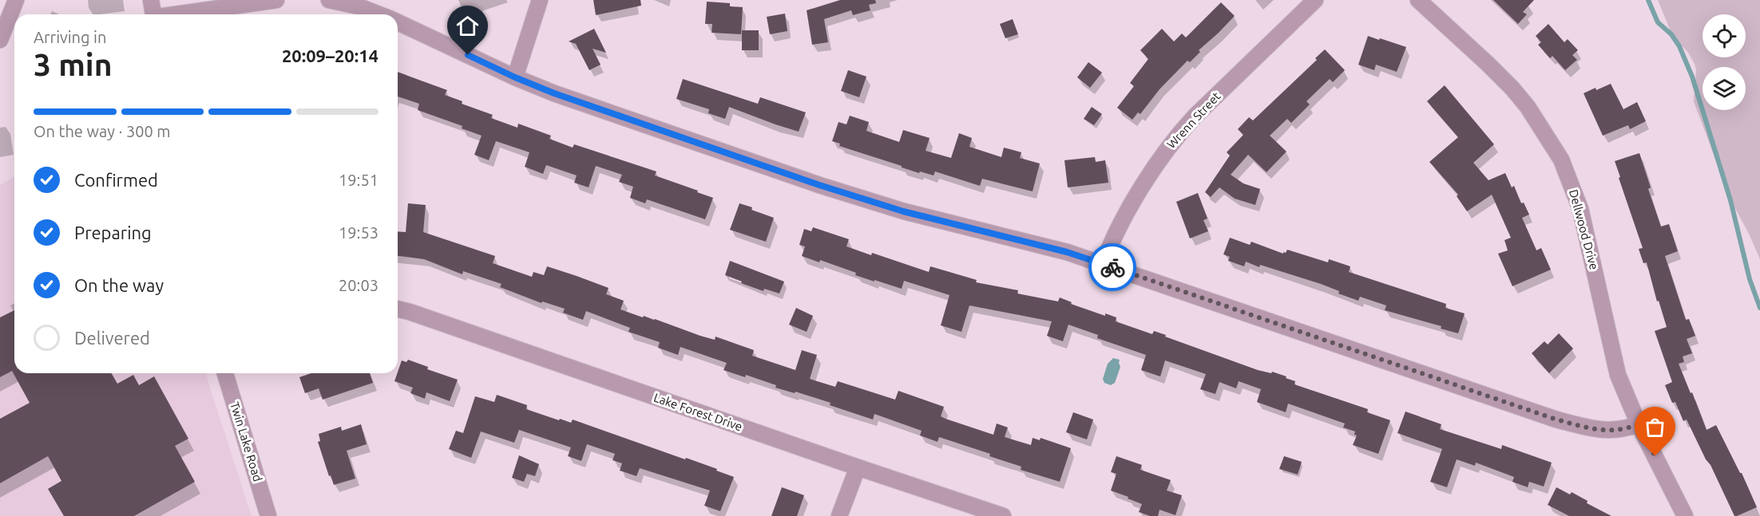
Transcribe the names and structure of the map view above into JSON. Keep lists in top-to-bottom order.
{
  "streets": {
    "street": [
      "Wrenn Street",
      "Dellwood Drive",
      "Lake Forest Drive",
      "Twin Lake Road"
    ]
  },
  "page": {
    "heading": ["3 min", "Arriving in", "20:09–20:14"],
    "bar": "On the way · 300 m",
    "list": [
      ["Confirmed", "19:51"],
      ["Preparing", "19:53"],
      ["On the way", "20:03"],
      "Delivered"
    ]
  }
}
